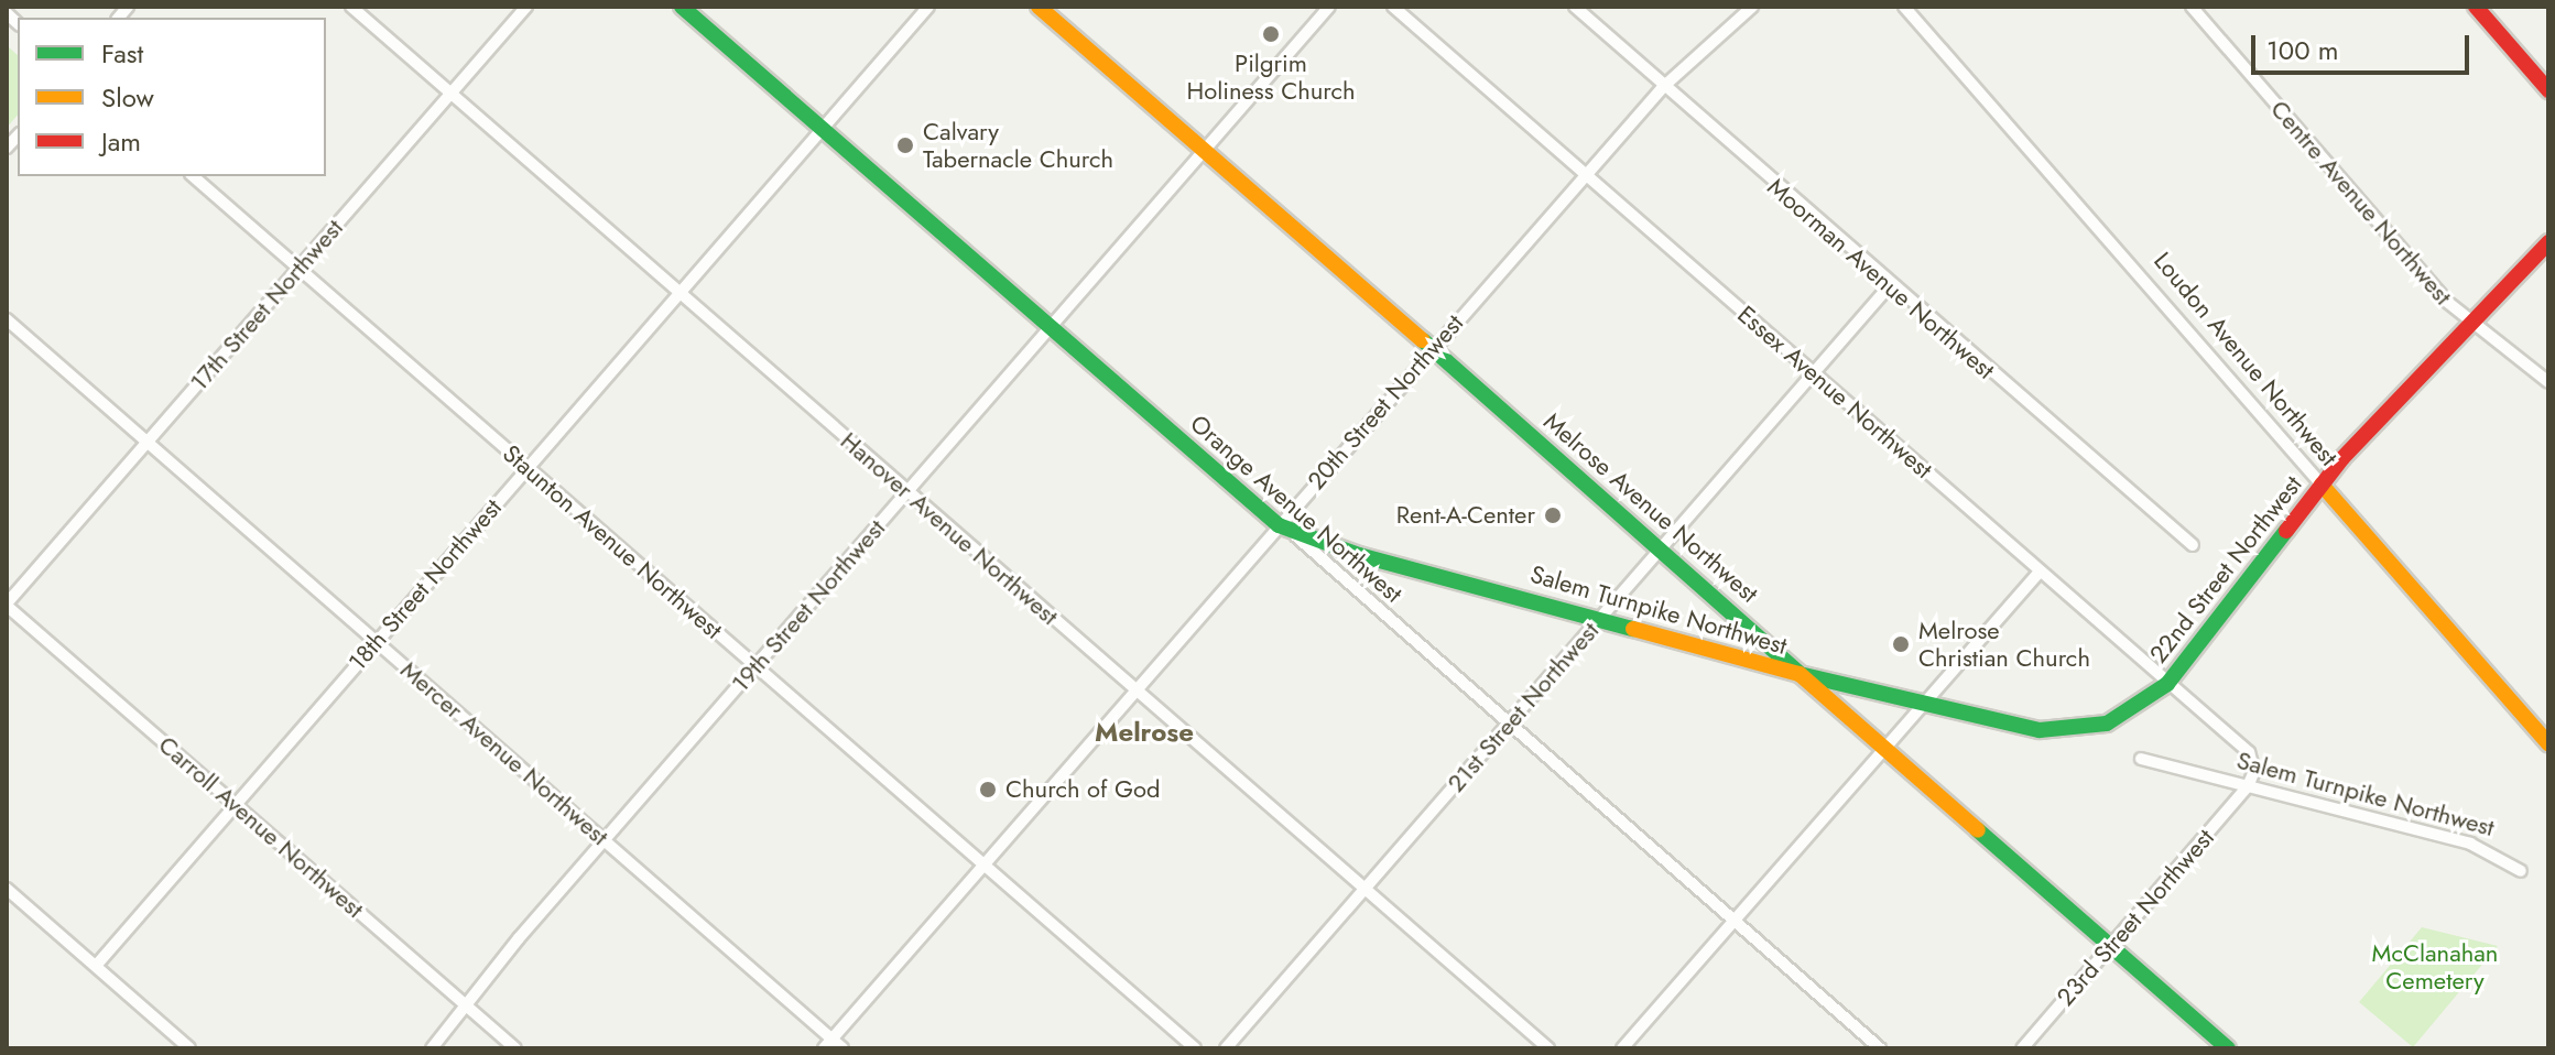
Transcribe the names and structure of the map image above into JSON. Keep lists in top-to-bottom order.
{
  "streets": {
    "street": [
      "Centre Avenue Northwest",
      "Moorman Avenue Northwest",
      "17th Street Northwest",
      "Loudon Avenue Northwest",
      "Essex Avenue Northwest",
      "20th Street Northwest",
      "Melrose Avenue Northwest",
      "Orange Avenue Northwest",
      "Hanover Avenue Northwest",
      "Staunton Avenue Northwest",
      "22nd Street Northwest",
      "18th Street Northwest",
      "19th Street Northwest",
      "Salem Turnpike Northwest",
      "21st Street Northwest",
      "Mercer Avenue Northwest",
      "Carroll Avenue Northwest",
      "23rd Street Northwest"
    ]
  },
  "crossings": [
    ["Centre Avenue Northwest", "22nd Street Northwest"],
    ["Moorman Avenue Northwest", "20th Street Northwest"],
    ["Moorman Avenue Northwest", "21st Street Northwest"],
    ["17th Street Northwest", "Hanover Avenue Northwest"],
    ["17th Street Northwest", "Staunton Avenue Northwest"],
    ["17th Street Northwest", "Mercer Avenue Northwest"],
    ["17th Street Northwest", "Carroll Avenue Northwest"],
    ["Loudon Avenue Northwest", "22nd Street Northwest"],
    ["Essex Avenue Northwest", "20th Street Northwest"],
    ["Essex Avenue Northwest", "22nd Street Northwest"],
    ["Essex Avenue Northwest", "Salem Turnpike Northwest"],
    ["Essex Avenue Northwest", "21st Street Northwest"],
    ["Essex Avenue Northwest", "23rd Street Northwest"],
    ["20th Street Northwest", "Melrose Avenue Northwest"],
    ["20th Street Northwest", "Orange Avenue Northwest"],
    ["20th Street Northwest", "Hanover Avenue Northwest"],
    ["20th Street Northwest", "Staunton Avenue Northwest"],
    ["20th Street Northwest", "Mercer Avenue Northwest"],
    ["Melrose Avenue Northwest", "19th Street Northwest"],
    ["Melrose Avenue Northwest", "Salem Turnpike Northwest"],
    ["Melrose Avenue Northwest", "21st Street Northwest"],
    ["Melrose Avenue Northwest", "23rd Street Northwest"],
    ["Orange Avenue Northwest", "18th Street Northwest"],
    ["Orange Avenue Northwest", "19th Street Northwest"],
    ["Orange Avenue Northwest", "Salem Turnpike Northwest"],
    ["Orange Avenue Northwest", "21st Street Northwest"],
    ["Hanover Avenue Northwest", "18th Street Northwest"],
    ["Hanover Avenue Northwest", "19th Street Northwest"],
    ["Hanover Avenue Northwest", "21st Street Northwest"],
    ["Staunton Avenue Northwest", "18th Street Northwest"],
    ["Staunton Avenue Northwest", "19th Street Northwest"],
    ["22nd Street Northwest", "Salem Turnpike Northwest"],
    ["18th Street Northwest", "Mercer Avenue Northwest"],
    ["18th Street Northwest", "Carroll Avenue Northwest"],
    ["19th Street Northwest", "Mercer Avenue Northwest"],
    ["19th Street Northwest", "Carroll Avenue Northwest"],
    ["Salem Turnpike Northwest", "21st Street Northwest"],
    ["Salem Turnpike Northwest", "23rd Street Northwest"]
  ],
  "districts": ["Melrose"],
  "parks": ["McClanahan Cemetery"],
  "places": [
    "Pilgrim Holiness Church",
    "Calvary Tabernacle Church",
    "Rent-A-Center",
    "Melrose Christian Church",
    "Church of God"
  ],
  "legend": ["Fast", "Slow", "Jam"],
  "scale_bar": "100 m"
}
